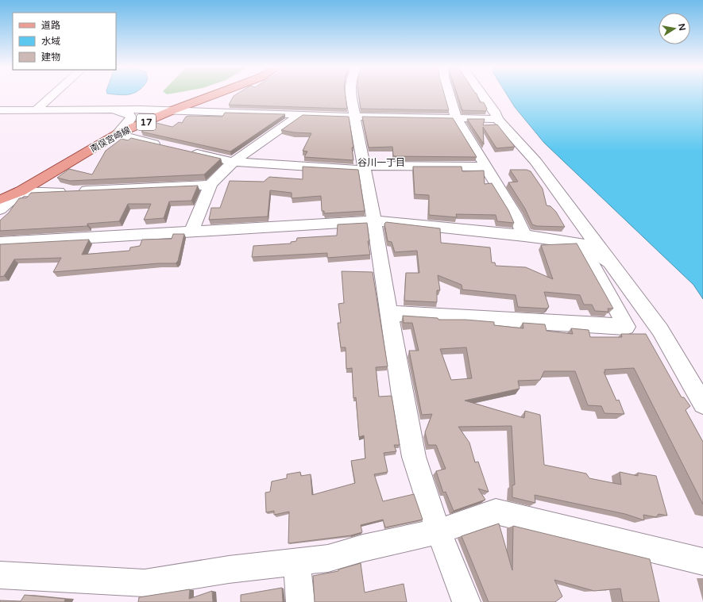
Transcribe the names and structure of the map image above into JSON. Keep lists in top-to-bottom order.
{
  "streets": {
    "main road": ["17", "南俣宮崎線"]
  },
  "districts": ["谷川一丁目"],
  "legend": ["道路", "水域", "建物"],
  "north": "right"
}
